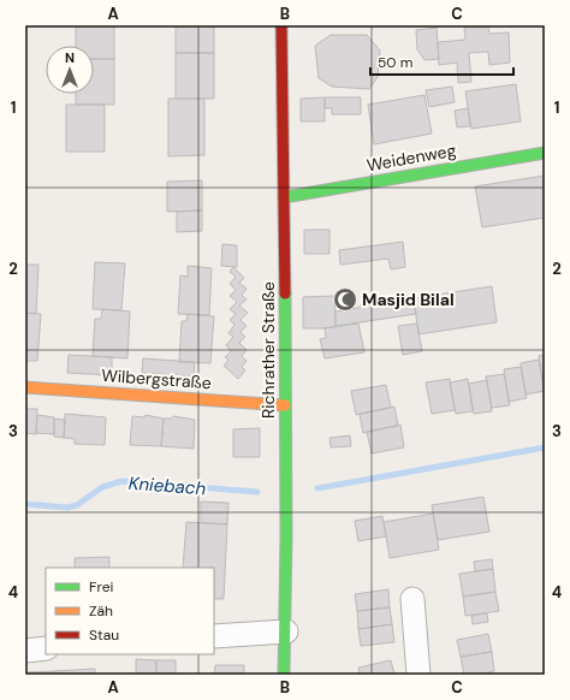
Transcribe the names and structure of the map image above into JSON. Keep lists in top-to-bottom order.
{
  "streets": {
    "main road": ["Weidenweg", "Richrather Straße", "Wilbergstraße"]
  },
  "crossings": [
    ["Weidenweg", "Richrather Straße"],
    ["Richrather Straße", "Wilbergstraße"]
  ],
  "water": ["Kniebach"],
  "places": {
    "mosque": ["Masjid Bilal"]
  },
  "legend": ["Frei", "Zäh", "Stau"],
  "scale_bar": "50 m",
  "north": "top",
  "grid": {
    "columns": ["A", "B", "C"],
    "rows": [
      "1",
      "2",
      "3",
      "4"
    ]
  }
}
